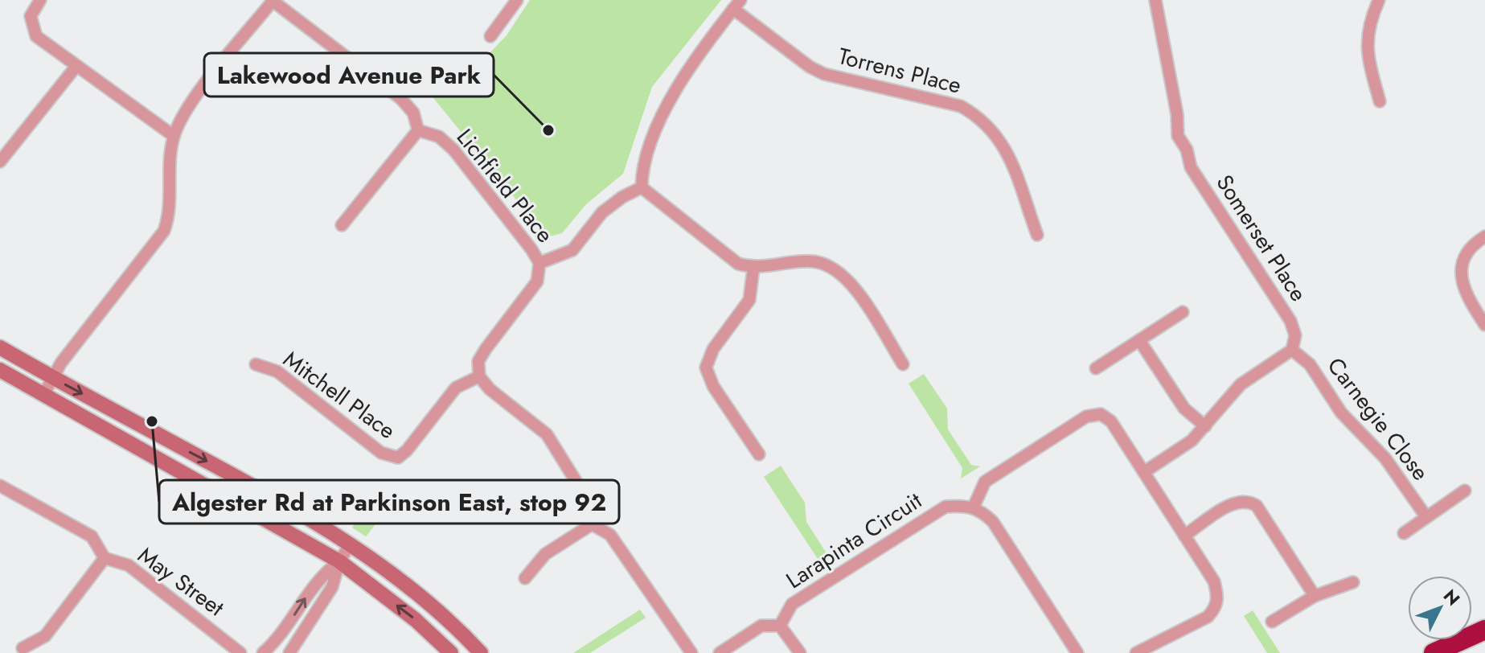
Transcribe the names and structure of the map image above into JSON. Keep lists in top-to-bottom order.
{
  "streets": {
    "street": [
      "Torrens Place",
      "Lichfield Place",
      "Somerset Place",
      "Mitchell Place",
      "Carnegie Close",
      "Larapinta Circuit",
      "May Street"
    ]
  },
  "crossings": [
    ["Lichfield Place", "Mitchell Place"],
    ["Somerset Place", "Carnegie Close"]
  ],
  "places": ["Lakewood Avenue Park", "Algester Rd at Parkinson East, stop 92"],
  "north": "top right"
}
